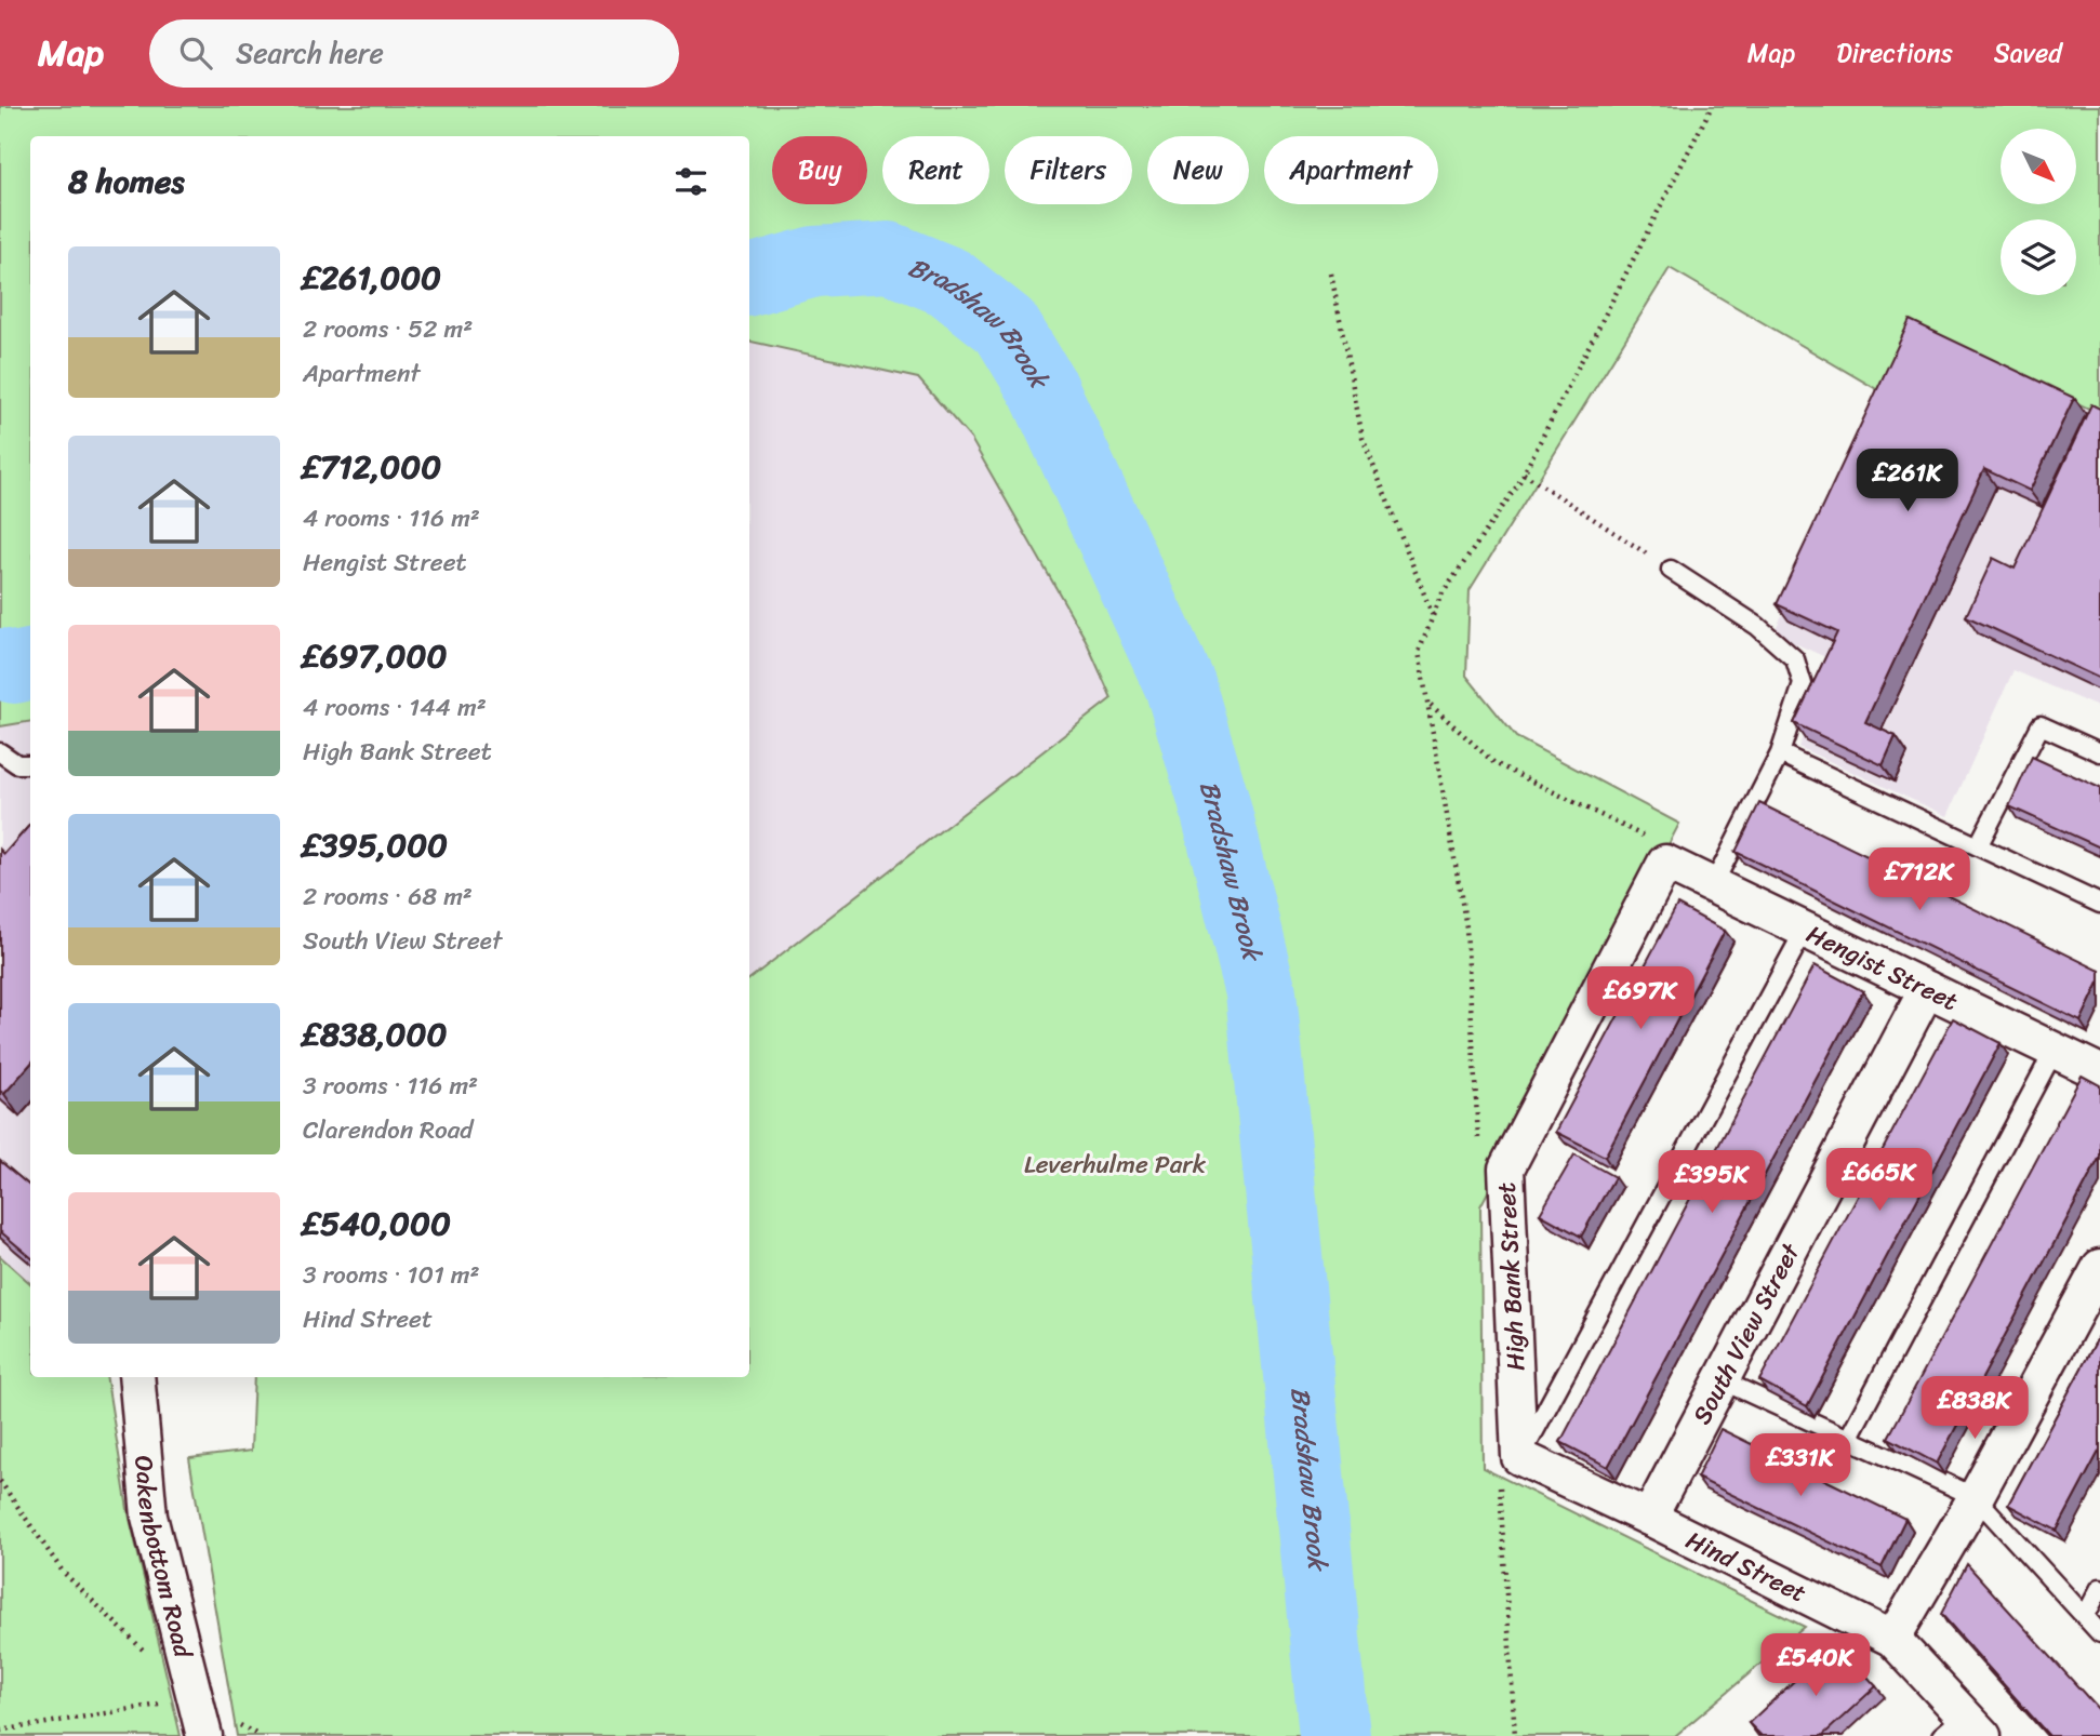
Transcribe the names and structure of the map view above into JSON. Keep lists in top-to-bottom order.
{
  "streets": {
    "street": [
      "Hengist Street",
      "High Bank Street",
      "South View Street",
      "Oakenbottom Road",
      "Hind Street"
    ]
  },
  "crossings": [
    ["Hengist Street", "High Bank Street"],
    ["Hengist Street", "South View Street"],
    ["High Bank Street", "Hind Street"],
    ["South View Street", "Hind Street"]
  ],
  "water": ["Bradshaw Brook"],
  "parks": ["Leverhulme Park"],
  "north": "bottom right",
  "page": {
    "header": "Map",
    "search": "Search here",
    "nav": ["Map", "Directions", "Saved"],
    "chip": [
      "Buy",
      "Rent",
      "Filters",
      "New",
      "Apartment"
    ],
    "heading": "8 homes",
    "list": [
      {
        "name": "£261,000",
        "note": "2 rooms · 52 m² · Apartment"
      },
      {
        "name": "£712,000",
        "note": "4 rooms · 116 m² · Hengist Street"
      },
      {
        "name": "£697,000",
        "note": "4 rooms · 144 m² · High Bank Street"
      },
      {
        "name": "£395,000",
        "note": "2 rooms · 68 m² · South View Street"
      },
      {
        "name": "£838,000",
        "note": "3 rooms · 116 m² · Clarendon Road"
      },
      {
        "name": "£540,000",
        "note": "3 rooms · 101 m² · Hind Street"
      }
    ],
    "price": [
      "£261K",
      "£712K",
      "£697K",
      "£665K",
      "£395K",
      "£838K",
      "£331K",
      "£540K"
    ]
  }
}
